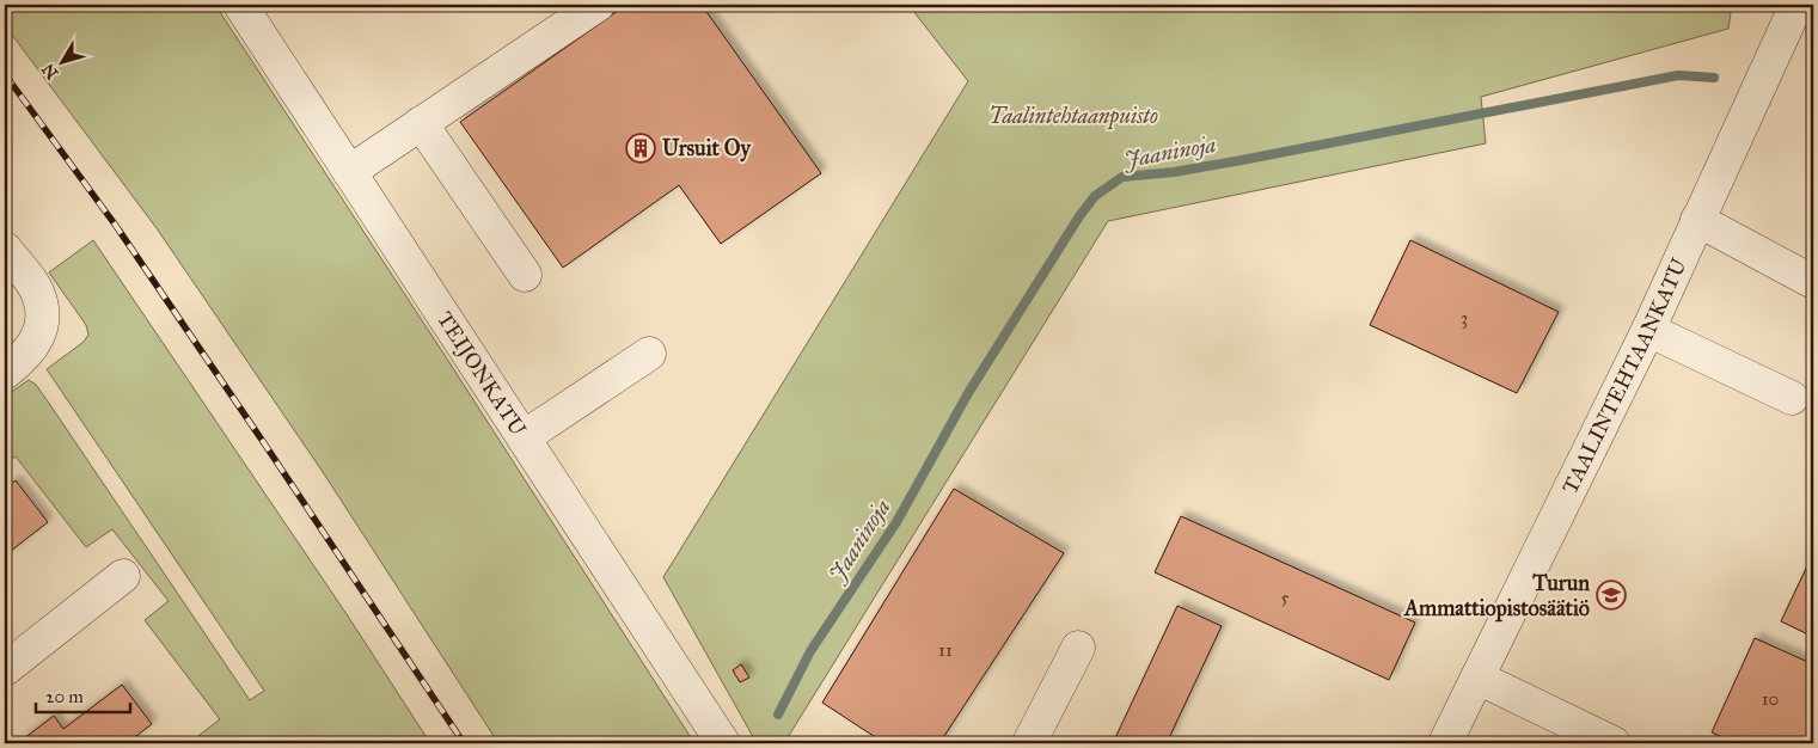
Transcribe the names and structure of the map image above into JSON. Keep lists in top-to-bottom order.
{
  "streets": {
    "street": ["TEIJONKATU", "TAALINTEHTAANKATU"]
  },
  "water": ["Jaaninoja"],
  "parks": ["Taalintehtaanpuisto"],
  "places": {
    "building": ["Ursuit Oy"],
    "school or university": ["Turun Ammattiopistosäätiö"]
  },
  "house_numbers": [
    "3",
    "5",
    "11",
    "10"
  ],
  "scale_bar": "20 m",
  "north": "bottom left"
}
